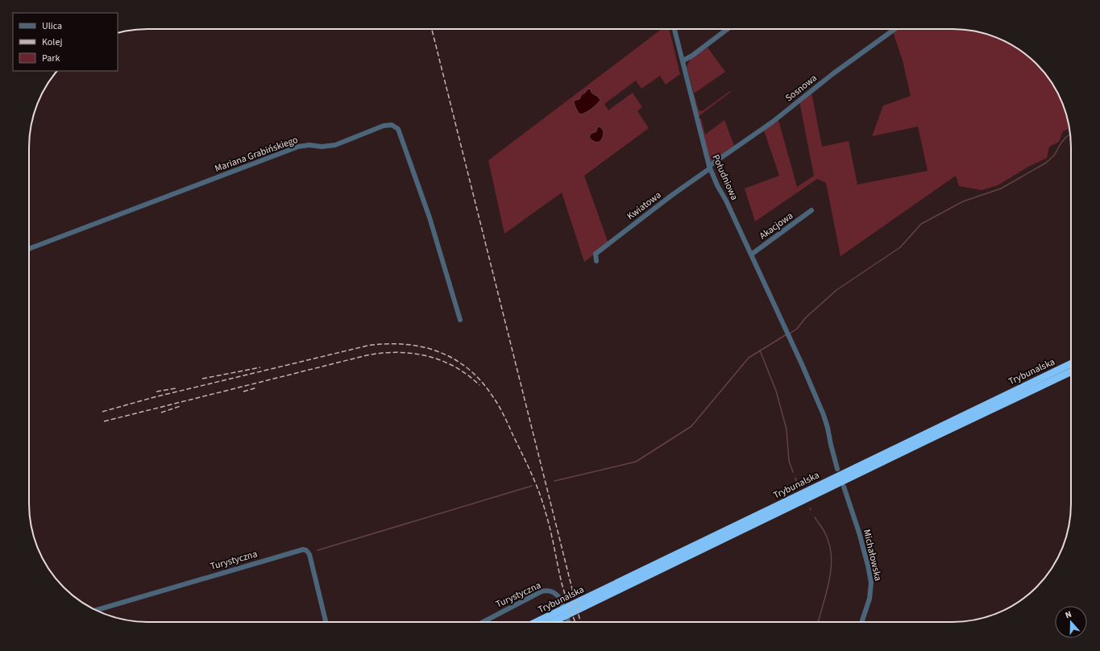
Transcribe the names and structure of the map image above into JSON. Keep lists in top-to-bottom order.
{
  "streets": {
    "highway": ["Trybunalska"],
    "street": [
      "Sosnowa",
      "Mariana Grabińskiego",
      "Południowa",
      "Kwiatowa",
      "Akacjowa",
      "Michałowska",
      "Turystyczna"
    ]
  },
  "crossings": [
    ["Sosnowa", "Południowa"],
    ["Sosnowa", "Kwiatowa"],
    ["Południowa", "Kwiatowa"],
    ["Południowa", "Akacjowa"]
  ],
  "legend": ["Ulica", "Kolej", "Park"],
  "north": "top"
}
